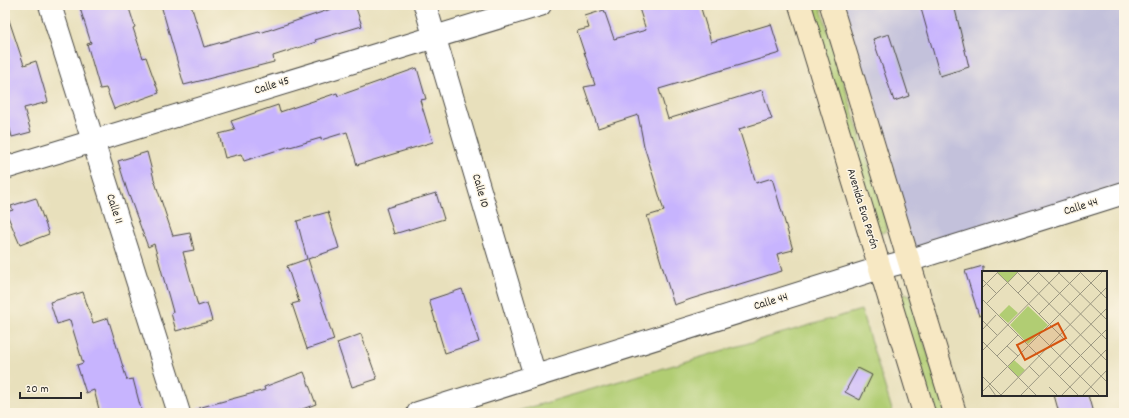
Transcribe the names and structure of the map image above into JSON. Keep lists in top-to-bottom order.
{
  "streets": {
    "main road": ["Avenida Eva Perón"],
    "street": [
      "Calle 45",
      "Calle 10",
      "Calle 44",
      "Calle 11"
    ]
  },
  "crossings": [
    ["Calle 45", "Calle 10"],
    ["Calle 45", "Calle 11"],
    ["Calle 10", "Calle 44"],
    ["Calle 44", "Avenida Eva Perón"]
  ],
  "scale_bar": "20 m"
}
